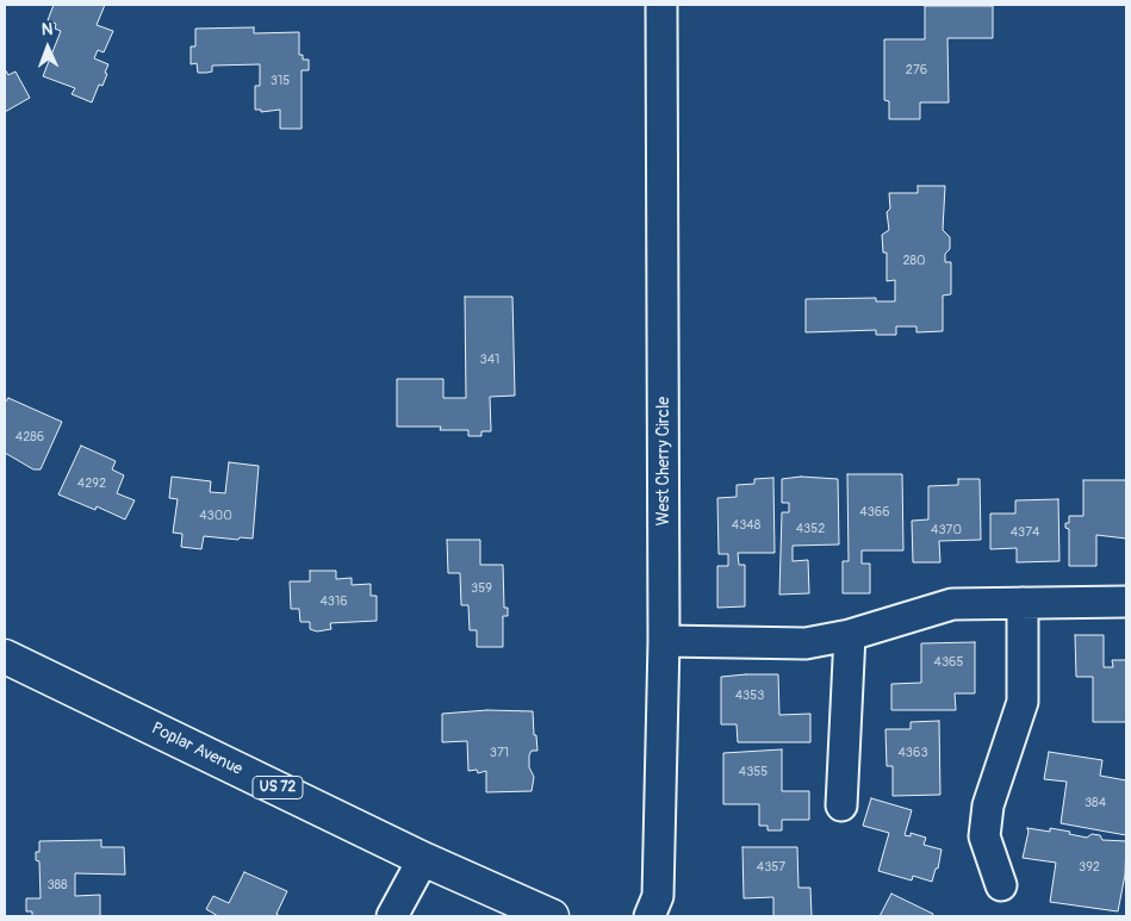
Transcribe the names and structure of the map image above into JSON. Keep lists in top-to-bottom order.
{
  "streets": {
    "main road": ["Poplar Avenue", "US 72"],
    "street": ["West Cherry Circle"]
  },
  "house_numbers": [
    "276",
    "315",
    "280",
    "341",
    "4286",
    "4292",
    "4366",
    "4300",
    "4348",
    "4352",
    "4370",
    "4374",
    "359",
    "4316",
    "4365",
    "4353",
    "371",
    "4363",
    "4355",
    "384",
    "4357",
    "392",
    "388"
  ],
  "north": "top"
}
